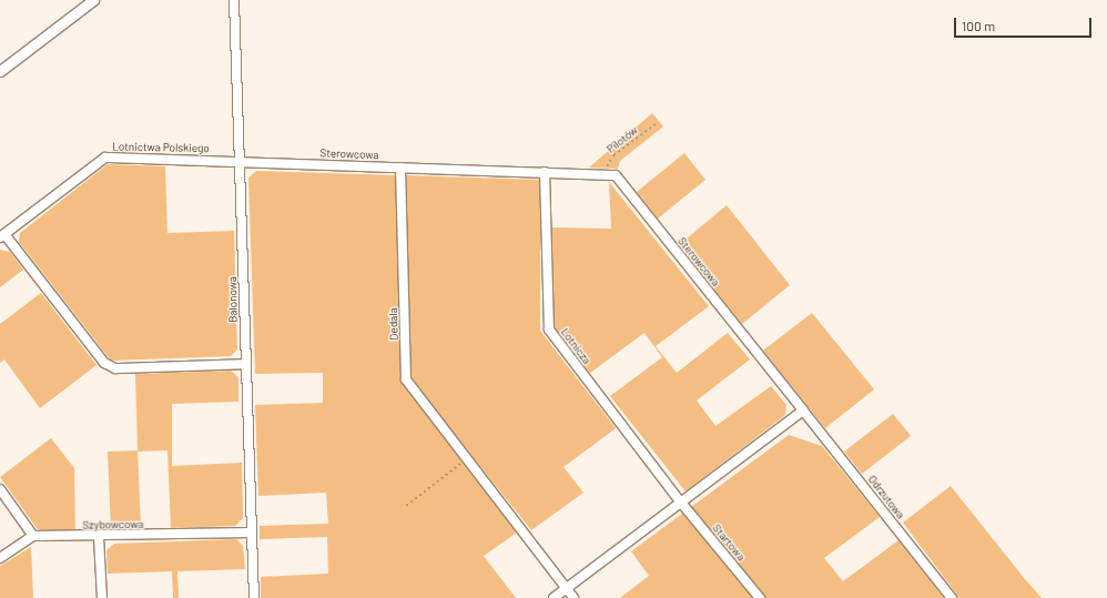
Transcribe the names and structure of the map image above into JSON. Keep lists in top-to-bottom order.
{
  "streets": {
    "street": [
      "Lotnictwa Polskiego",
      "Sterowcowa",
      "Balonowa",
      "Dedala",
      "Lotnicza",
      "Odrzutowa",
      "Szybowcowa",
      "Startowa"
    ],
    "path": ["Pilotów"]
  },
  "crossings": [
    ["Pilotów", "Sterowcowa"],
    ["Lotnictwa Polskiego", "Sterowcowa"],
    ["Lotnictwa Polskiego", "Balonowa"],
    ["Sterowcowa", "Balonowa"],
    ["Sterowcowa", "Dedala"],
    ["Sterowcowa", "Lotnicza"],
    ["Sterowcowa", "Odrzutowa"],
    ["Balonowa", "Szybowcowa"],
    ["Lotnicza", "Startowa"]
  ],
  "scale_bar": "100 m"
}
